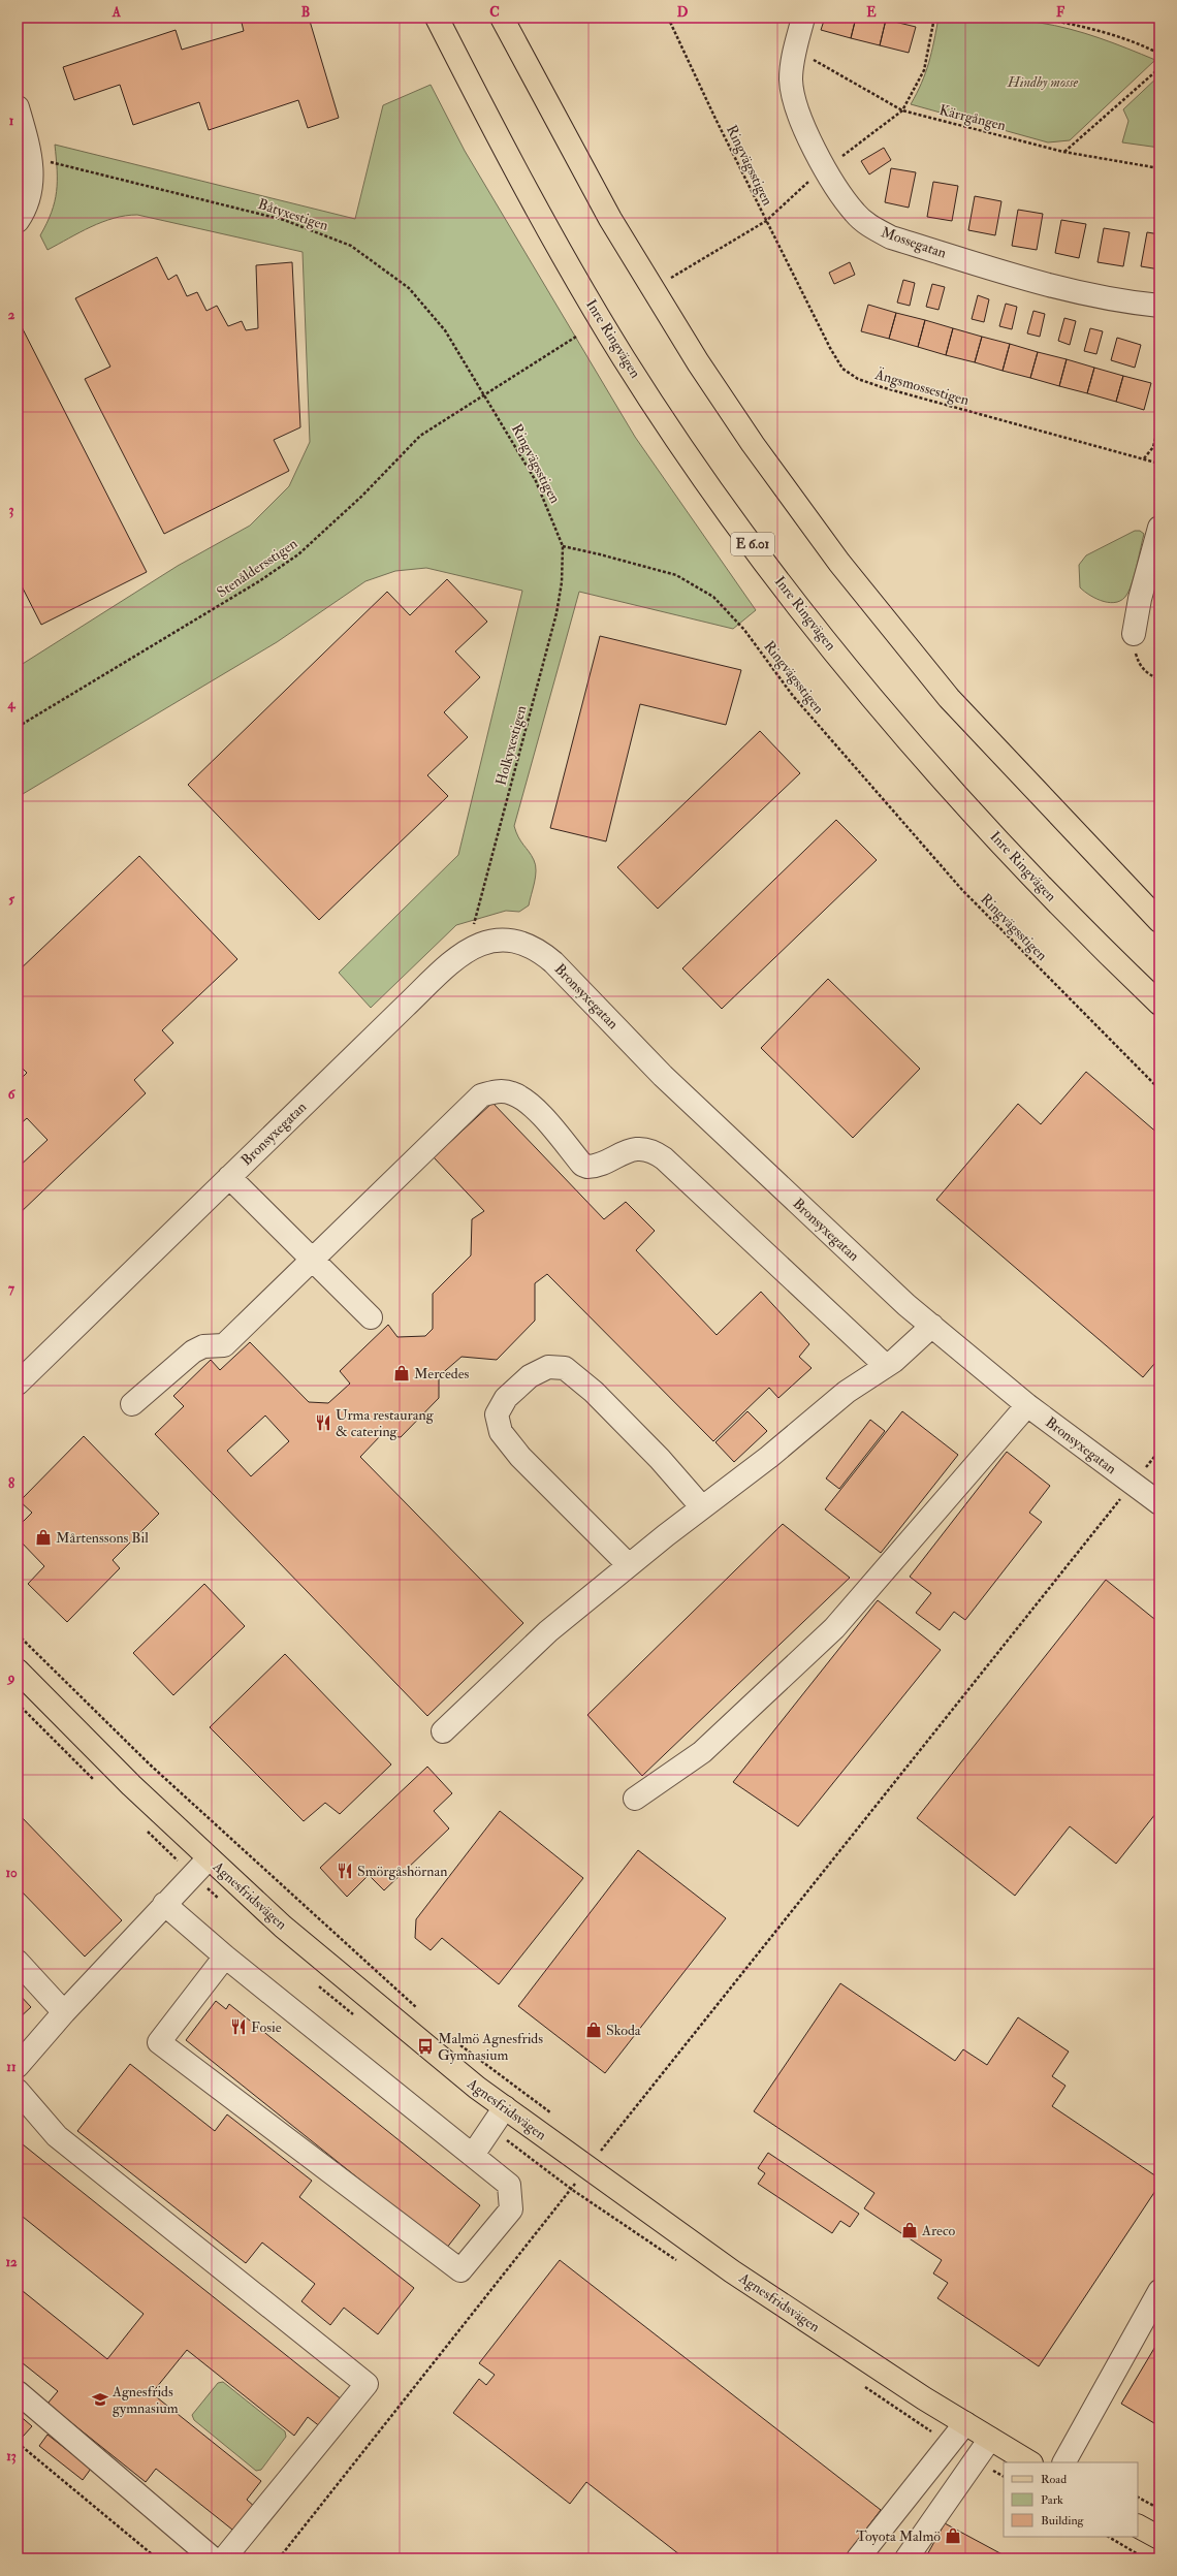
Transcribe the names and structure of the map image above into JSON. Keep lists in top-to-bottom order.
{
  "streets": {
    "main road": ["Inre Ringvägen", "E 6.01", "Agnesfridsvägen"],
    "street": ["Mossegatan", "Bronsyxegatan"],
    "path": [
      "Kärrgången",
      "Ringvägsstigen",
      "Båtyxestigen",
      "Ängsmossestigen",
      "Stenåldersstigen",
      "Holkyxestigen"
    ]
  },
  "crossings": [
    ["Kärrgången", "Mossegatan"],
    ["Ringvägsstigen", "Båtyxestigen"],
    ["Ringvägsstigen", "Ängsmossestigen"],
    ["Ringvägsstigen", "Stenåldersstigen"],
    ["Ringvägsstigen", "Holkyxestigen"],
    ["Båtyxestigen", "Stenåldersstigen"],
    ["Holkyxestigen", "Bronsyxegatan"]
  ],
  "parks": ["Hindby mosse"],
  "places": {
    "shop": [
      "Mercedes",
      "Mårtenssons Bil",
      "Skoda",
      "Areco",
      "Toyota Malmö"
    ],
    "restaurant": ["Urma restaurang & catering", "Smörgåshörnan", "Fosie"],
    "bus stop": ["Malmö Agnesfrids Gymnasium"],
    "school or university": ["Agnesfrids gymnasium"]
  },
  "legend": ["Road", "Park", "Building"],
  "grid": {
    "columns": [
      "A",
      "B",
      "C",
      "D",
      "E",
      "F"
    ],
    "rows": [
      "1",
      "2",
      "3",
      "4",
      "5",
      "6",
      "7",
      "8",
      "9",
      "10",
      "11",
      "12",
      "13"
    ]
  }
}
